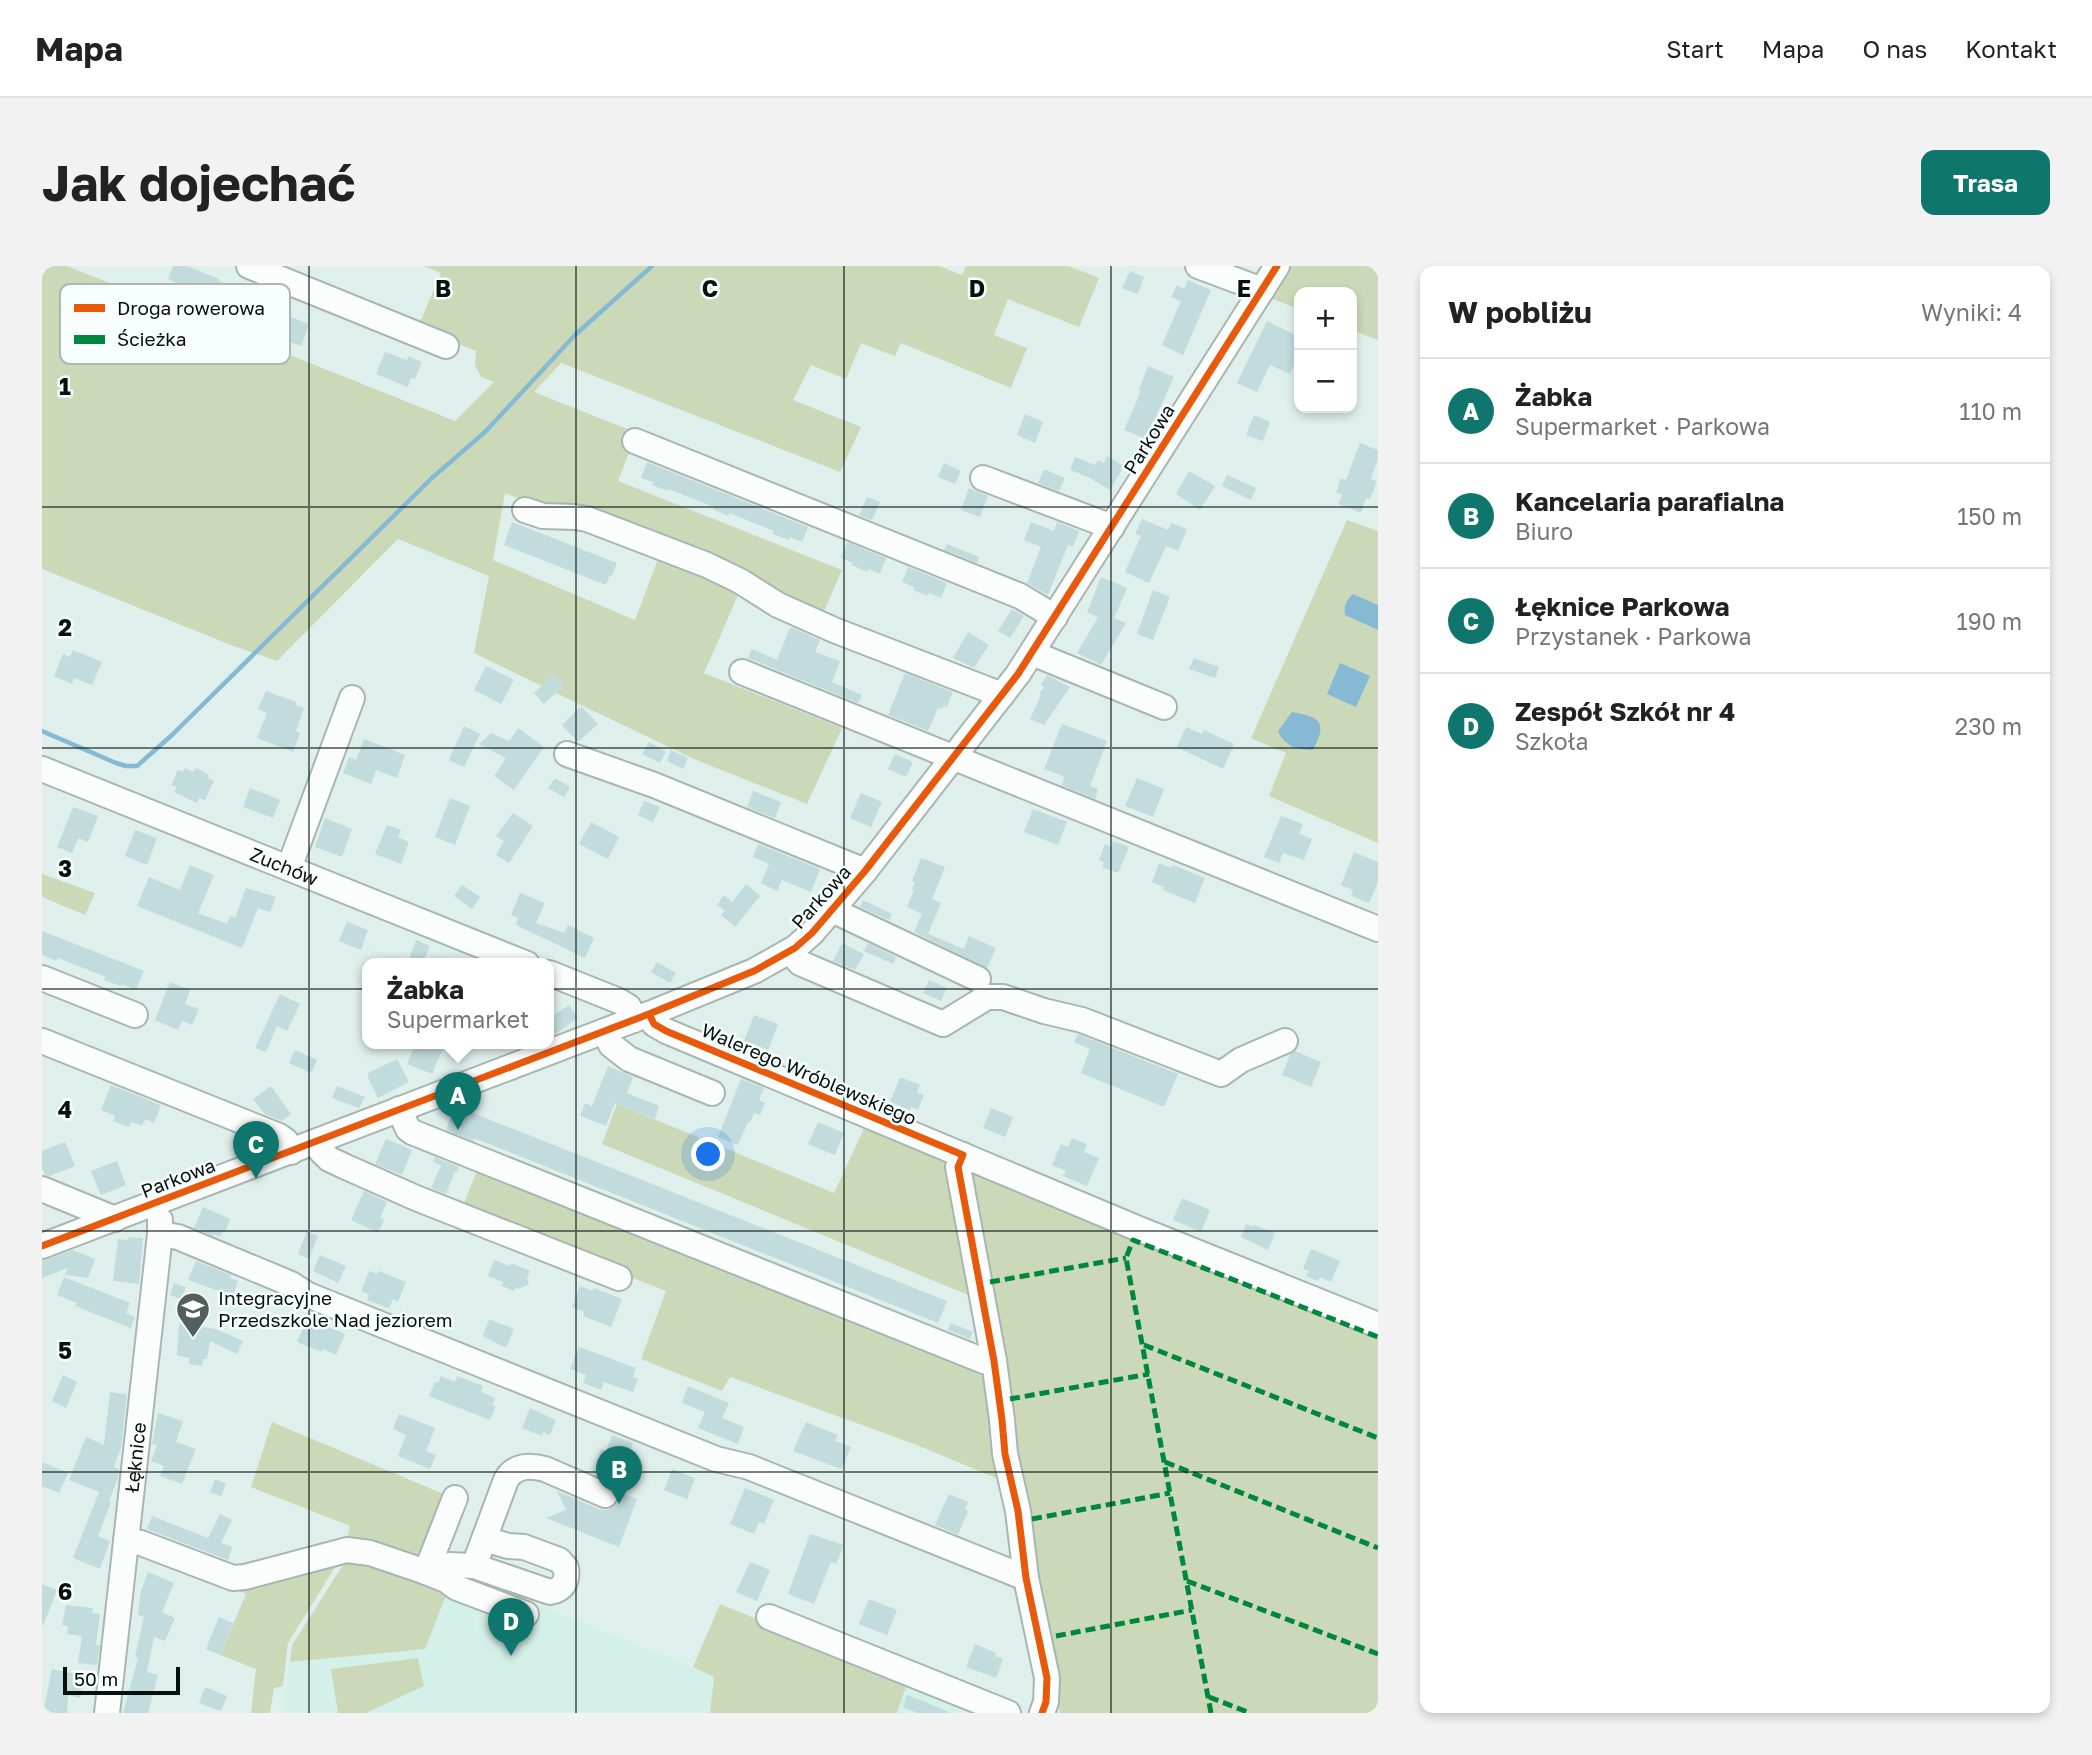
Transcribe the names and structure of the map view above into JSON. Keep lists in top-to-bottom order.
{
  "streets": {
    "street": [
      "Parkowa",
      "Zuchów",
      "Walerego Wróblewskiego",
      "Łęknice"
    ]
  },
  "crossings": [
    ["Parkowa", "Walerego Wróblewskiego"],
    ["Parkowa", "Łęknice"]
  ],
  "places": {
    "school or university": ["Integracyjne Przedszkole Nad jeziorem"]
  },
  "legend": ["Droga rowerowa", "Ścieżka"],
  "scale_bar": "50 m",
  "page": {
    "header": "Mapa",
    "nav": [
      "Start",
      "Mapa",
      "O nas",
      "Kontakt"
    ],
    "buttons": "Trasa",
    "title": "Jak dojechać",
    "heading": ["W pobliżu", "Wyniki: 4"],
    "map_buttons": ["+", "−"],
    "list": [
      {
        "mark": "A",
        "name": "Żabka",
        "note": "Supermarket · Parkowa",
        "value": "110 m"
      },
      {
        "mark": "B",
        "name": "Kancelaria parafialna",
        "note": "Biuro",
        "value": "150 m"
      },
      {
        "mark": "C",
        "name": "Łęknice Parkowa",
        "note": "Przystanek · Parkowa",
        "value": "190 m"
      },
      {
        "mark": "D",
        "name": "Zespół Szkół nr 4",
        "note": "Szkoła",
        "value": "230 m"
      }
    ],
    "popup": ["Żabka", "Supermarket"],
    "pins": [
      "A",
      "C",
      "B",
      "D"
    ],
    "scale": "50 m"
  },
  "grid": {
    "columns": [
      "B",
      "C",
      "D",
      "E"
    ],
    "rows": [
      "1",
      "2",
      "3",
      "4",
      "5",
      "6"
    ]
  }
}
